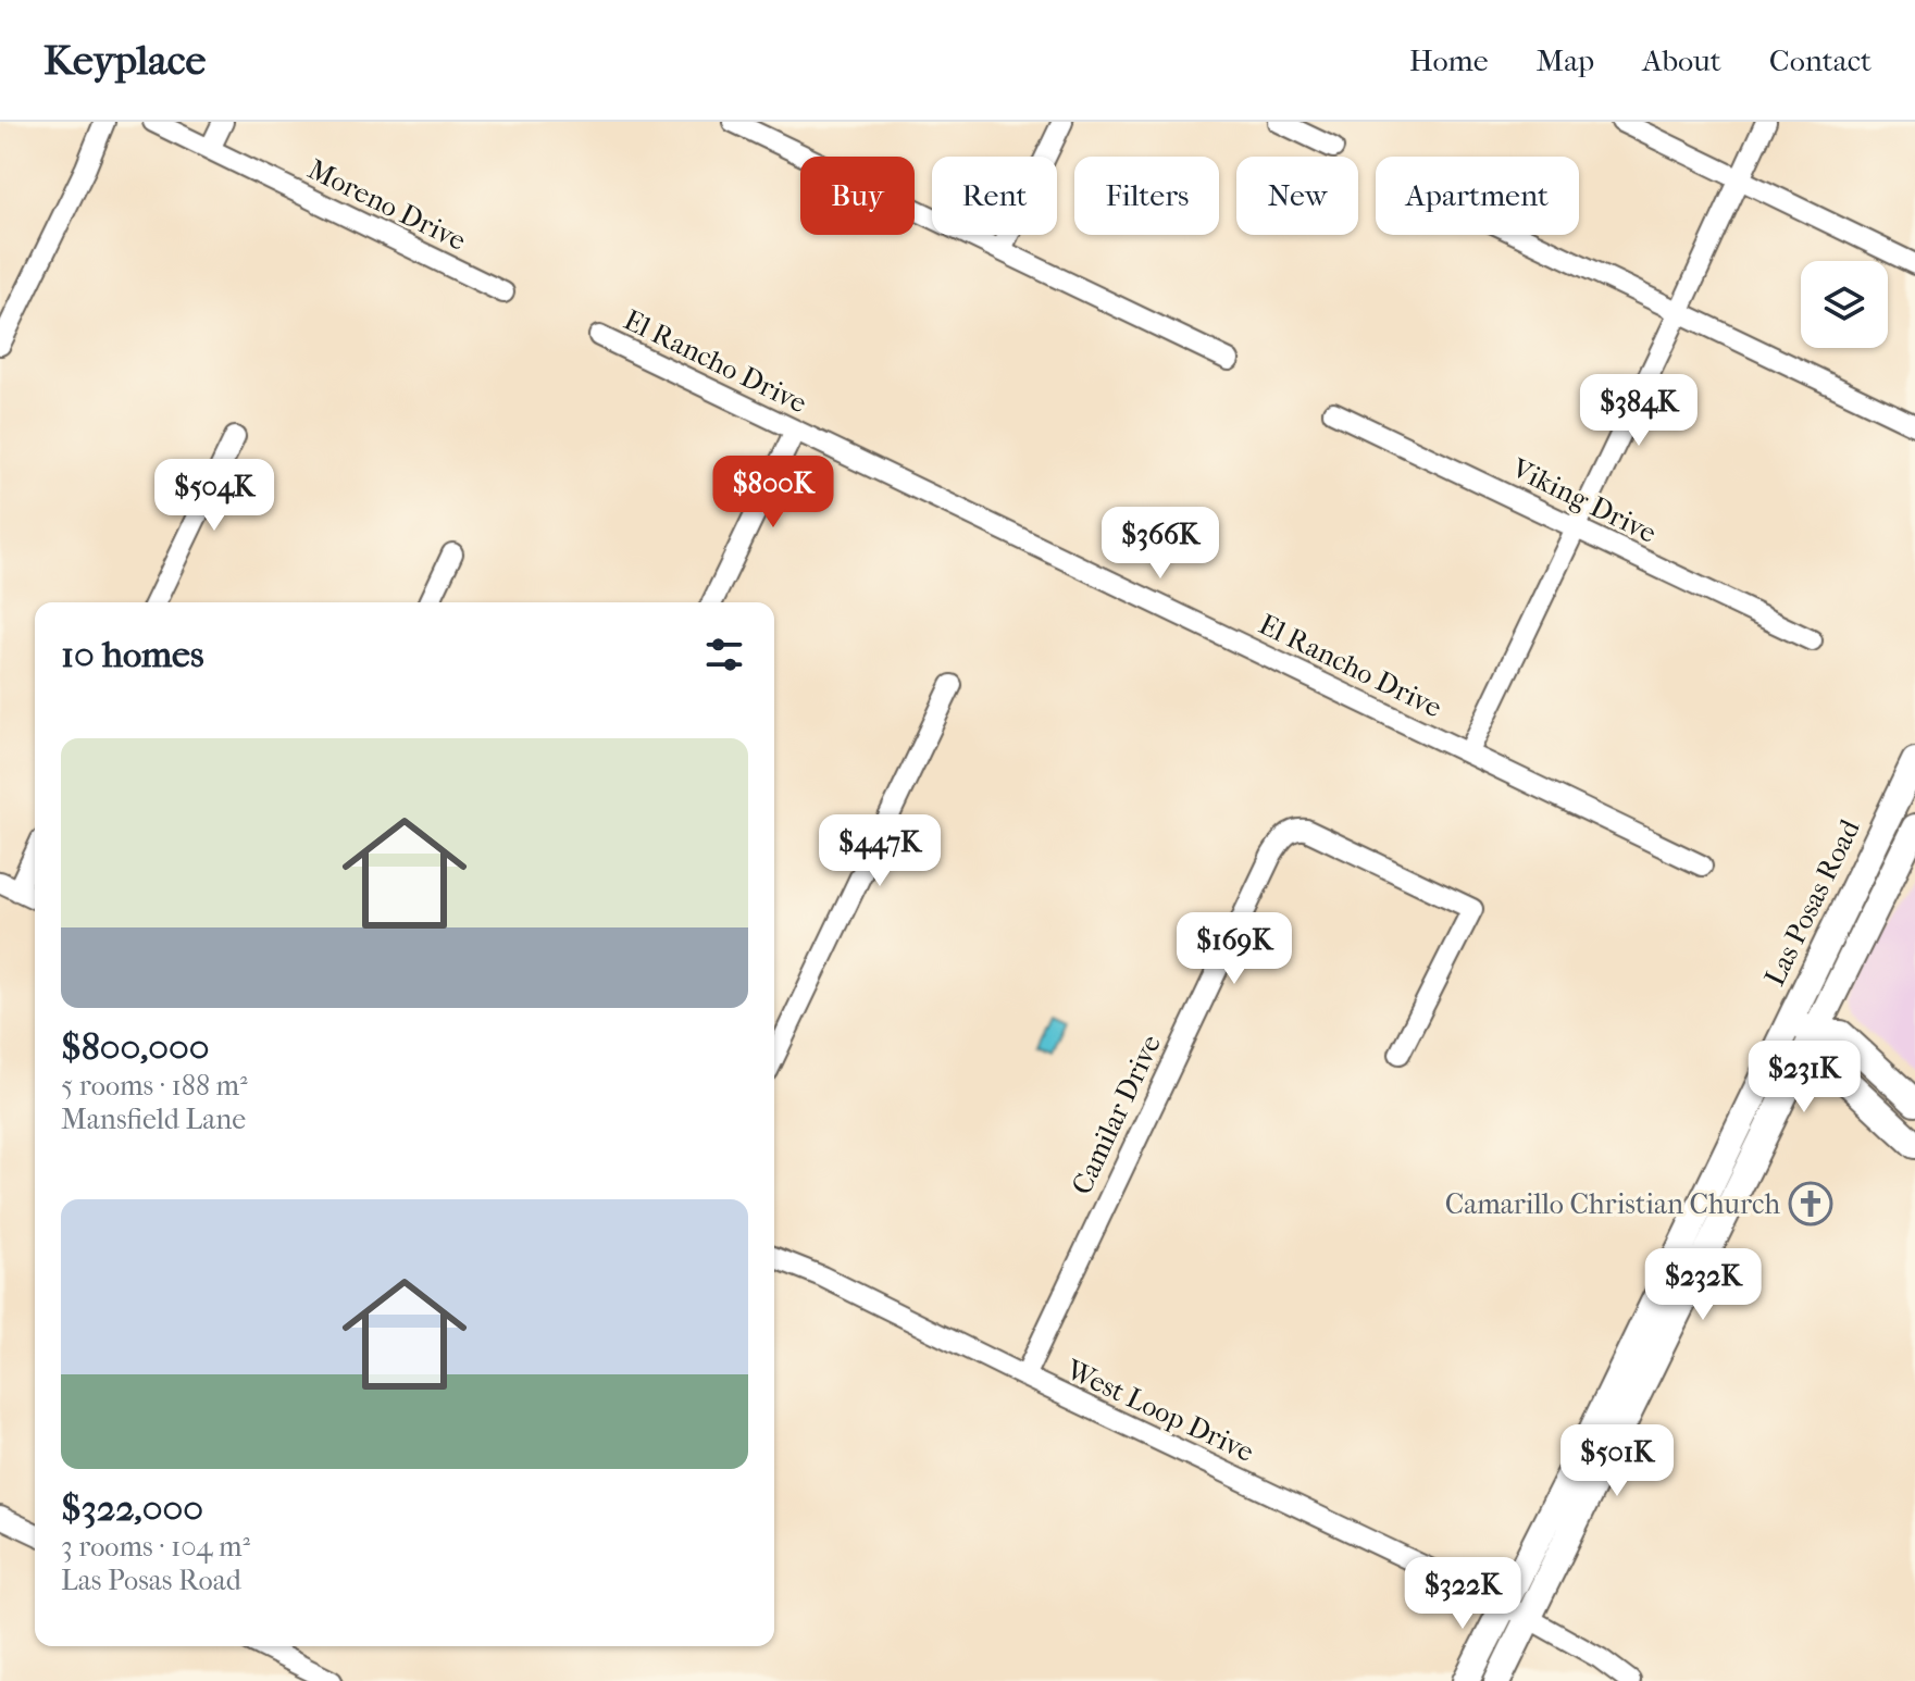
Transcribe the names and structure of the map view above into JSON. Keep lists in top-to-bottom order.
{
  "streets": {
    "main road": ["Las Posas Road"],
    "street": [
      "Moreno Drive",
      "El Rancho Drive",
      "Viking Drive",
      "Camilar Drive",
      "West Loop Drive"
    ]
  },
  "crossings": [
    ["Las Posas Road", "West Loop Drive"],
    ["Camilar Drive", "West Loop Drive"]
  ],
  "places": {
    "church": ["Camarillo Christian Church"]
  },
  "page": {
    "header": "Keyplace",
    "nav": [
      "Home",
      "Map",
      "About",
      "Contact"
    ],
    "chip": [
      "Buy",
      "Rent",
      "Filters",
      "New",
      "Apartment"
    ],
    "price": [
      "$384K",
      "$800K",
      "$504K",
      "$366K",
      "$447K",
      "$169K",
      "$231K",
      "$232K",
      "$501K",
      "$322K"
    ],
    "heading": "10 homes",
    "list": [
      {
        "name": "$800,000",
        "note": "5 rooms · 188 m² · Mansfield Lane"
      },
      {
        "name": "$322,000",
        "note": "3 rooms · 104 m² · Las Posas Road"
      }
    ]
  }
}
